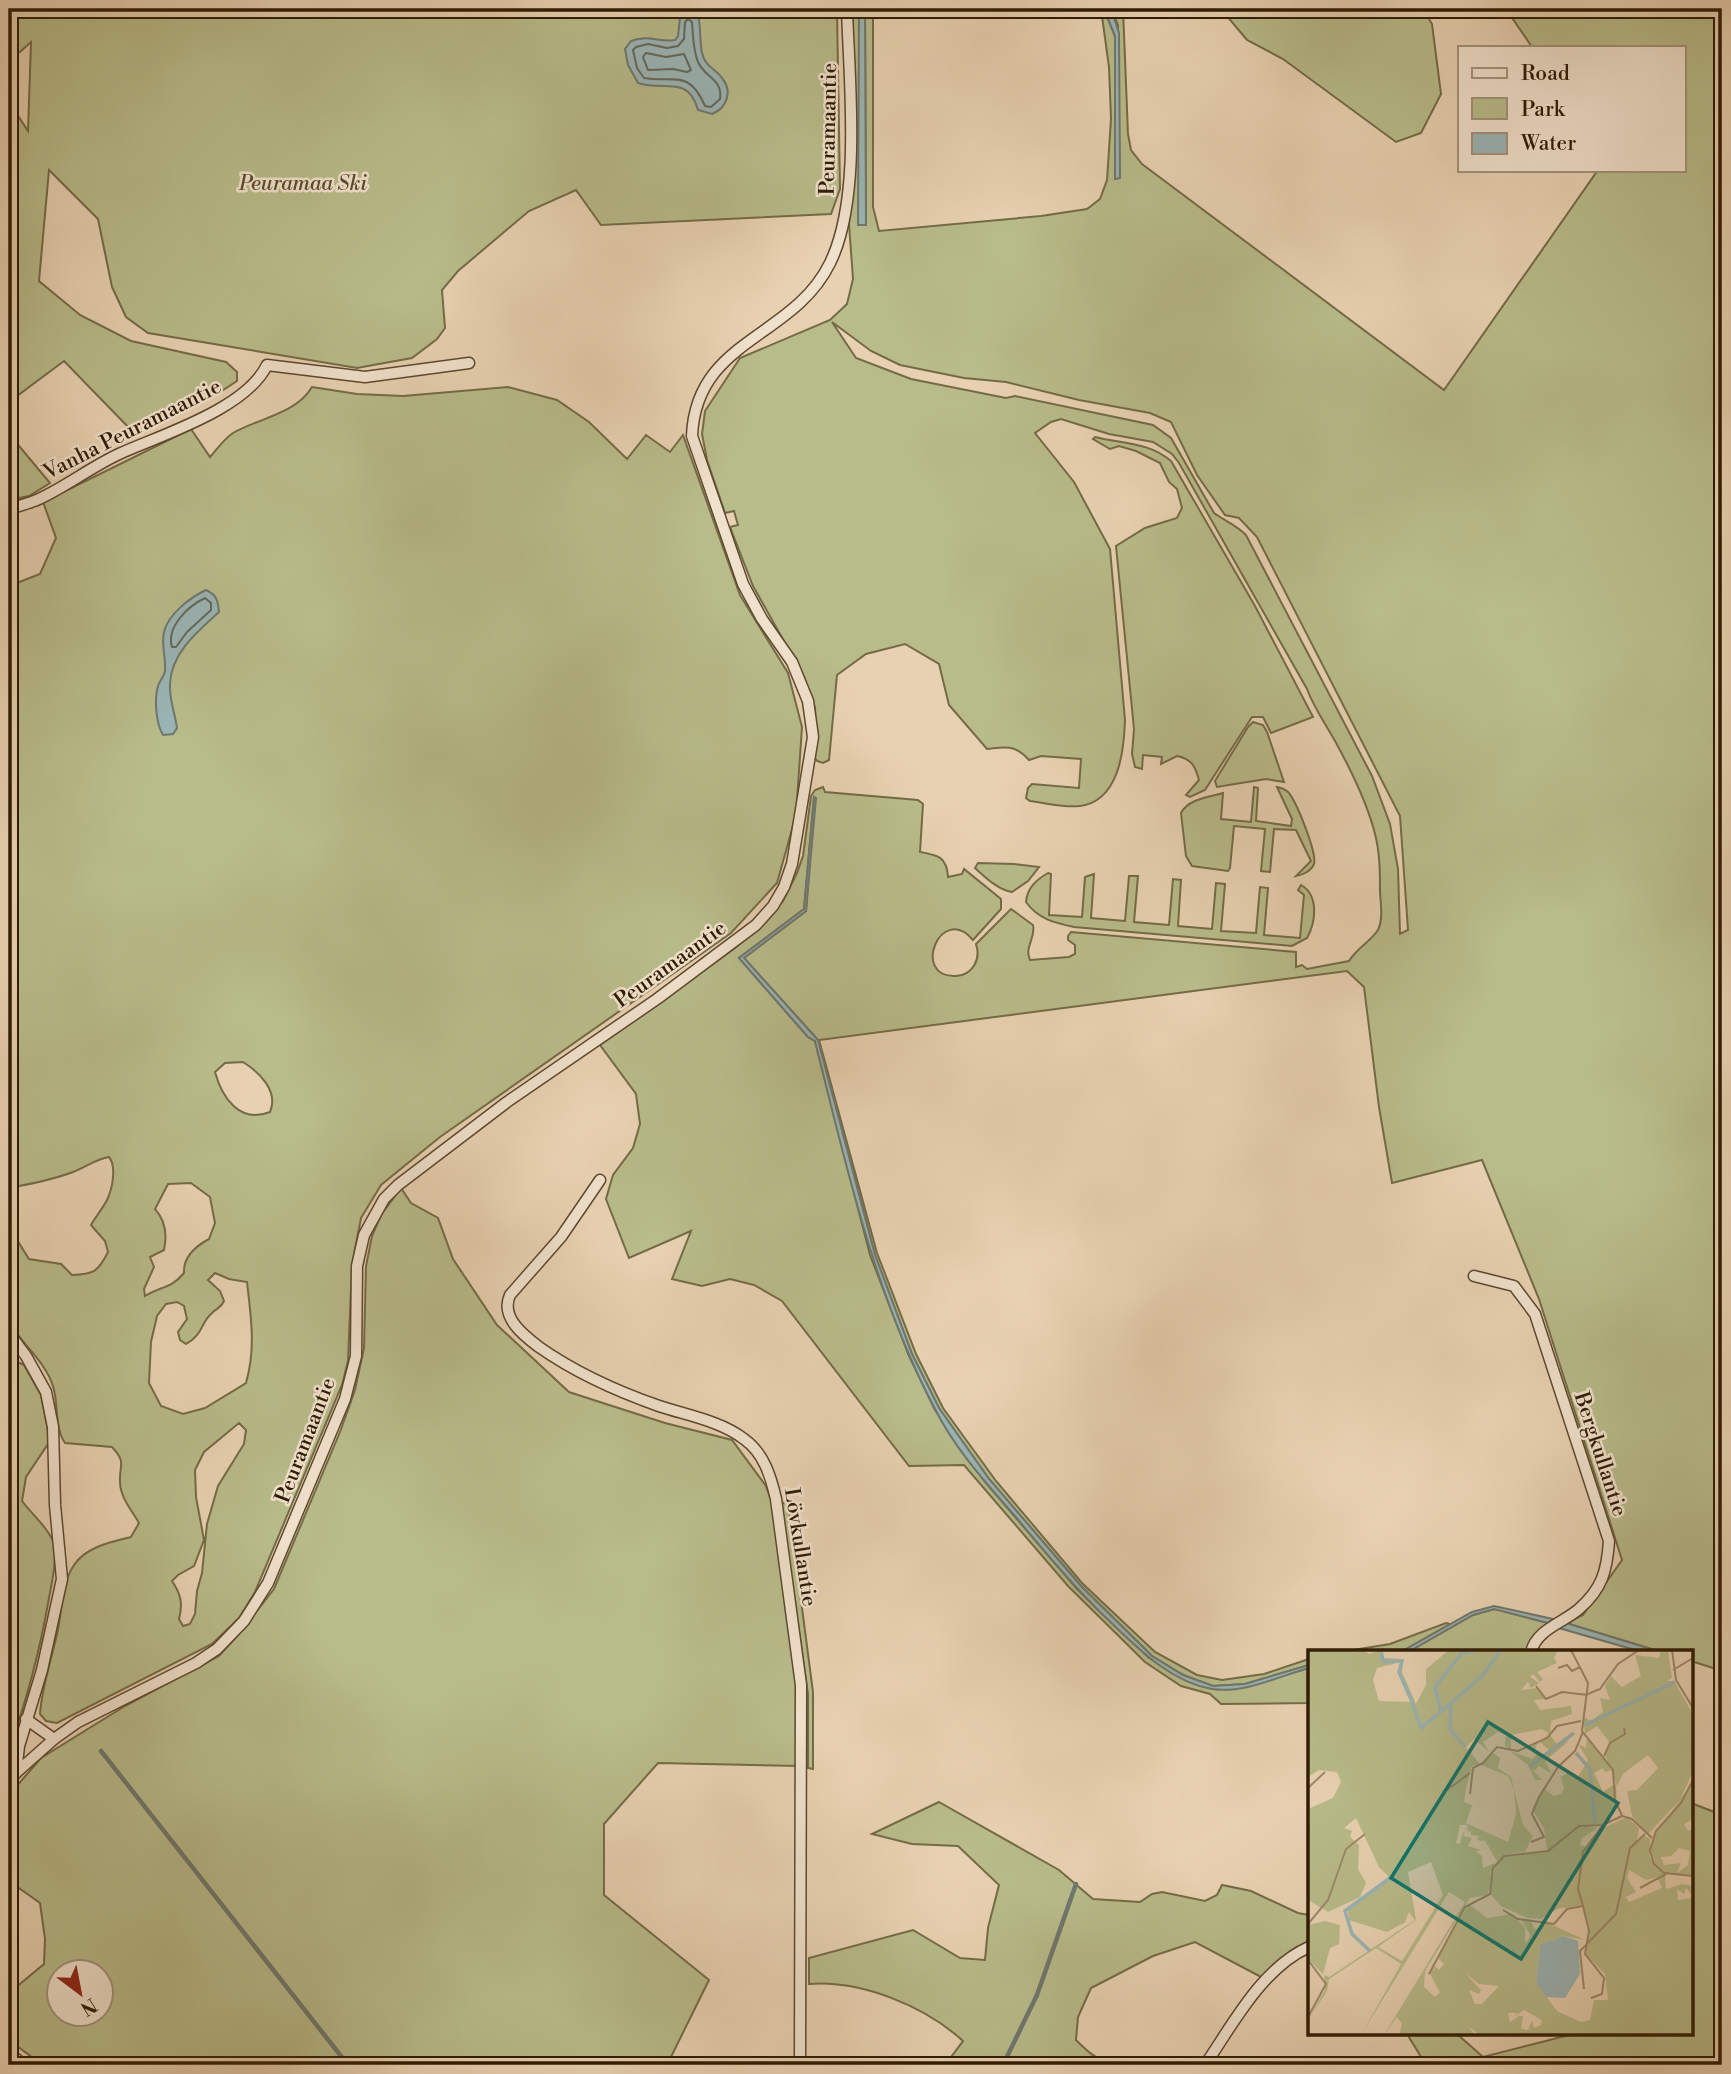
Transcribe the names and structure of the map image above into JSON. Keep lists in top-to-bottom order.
{
  "streets": {
    "street": [
      "Peuramaantie",
      "Vanha Peuramaantie",
      "Bergkullantie",
      "Lövkullantie"
    ]
  },
  "parks": ["Peuramaa Ski"],
  "legend": ["Road", "Park", "Water"],
  "north": "bottom right"
}
